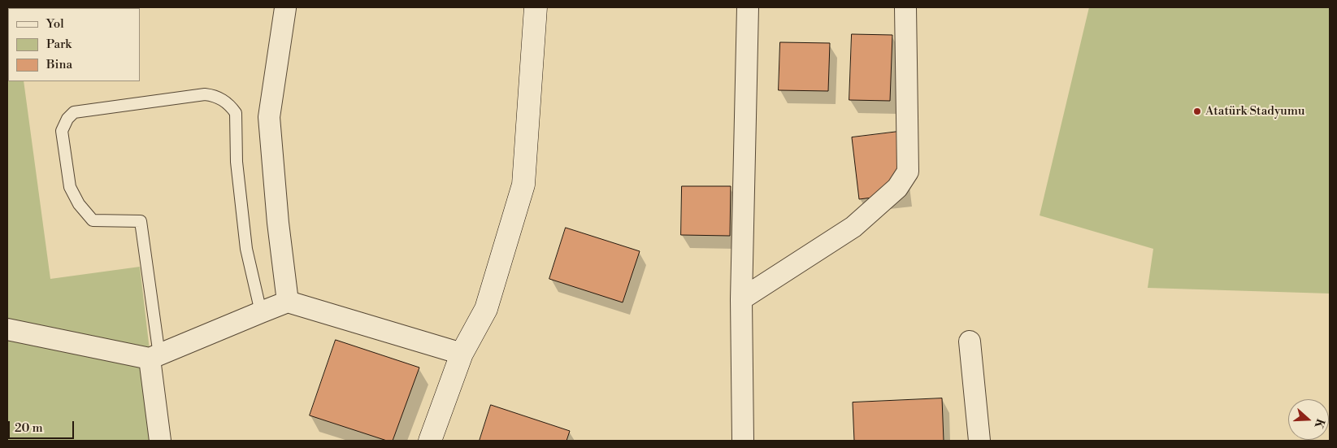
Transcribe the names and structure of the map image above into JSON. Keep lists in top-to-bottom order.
{
  "places": ["Atatürk Stadyumu"],
  "legend": ["Yol", "Park", "Bina"],
  "scale_bar": "20 m",
  "north": "right"
}
